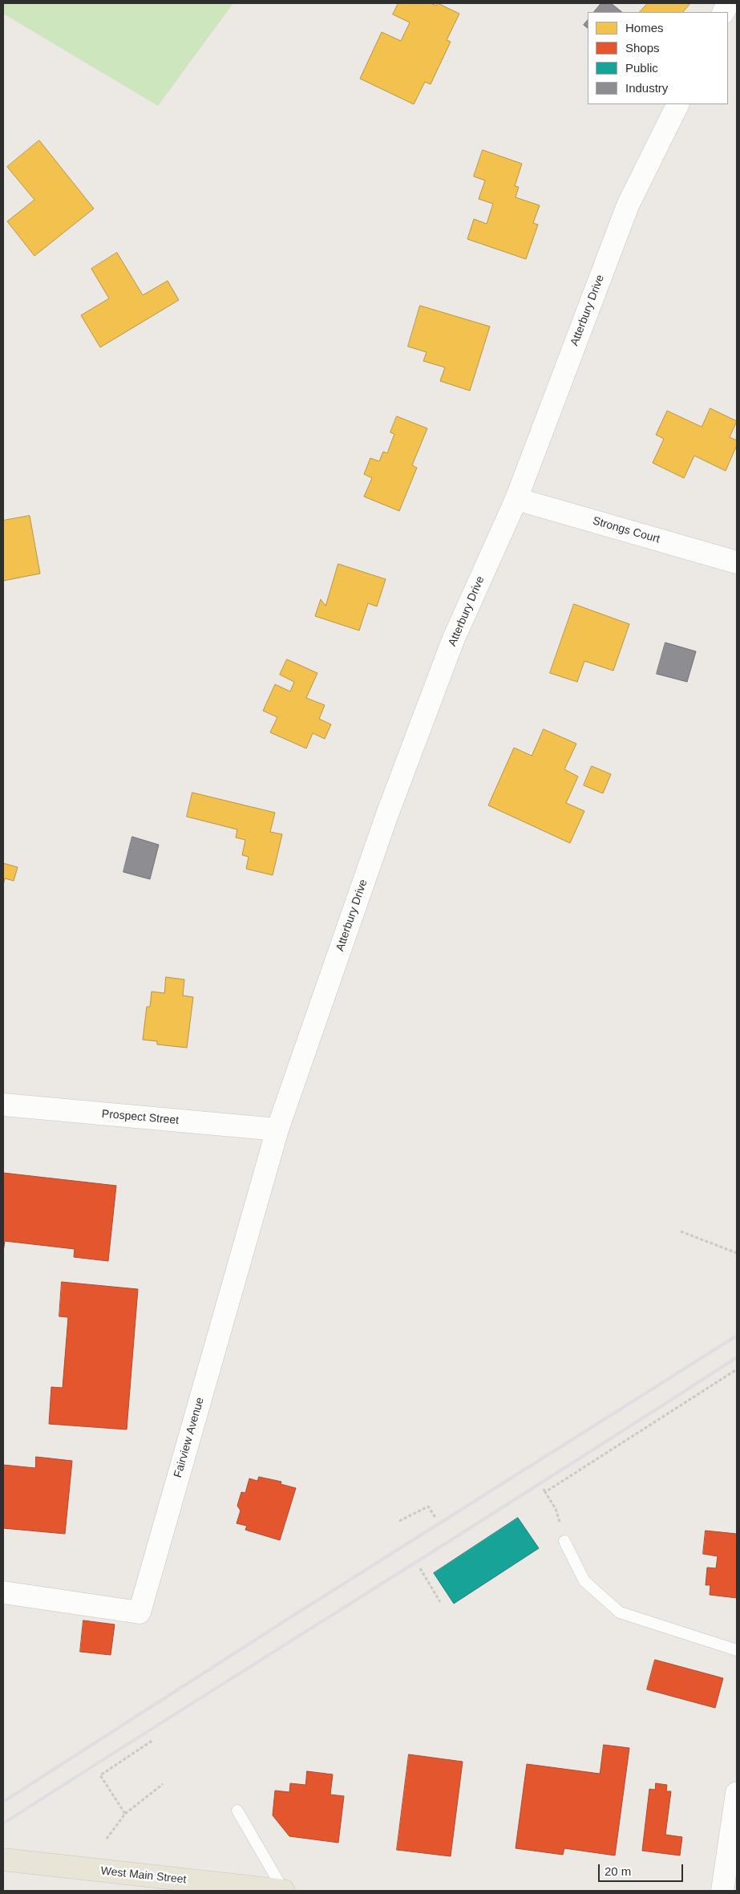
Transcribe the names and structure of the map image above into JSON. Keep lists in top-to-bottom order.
{
  "streets": {
    "main road": ["West Main Street"],
    "street": [
      "Atterbury Drive",
      "Strongs Court",
      "Prospect Street",
      "Fairview Avenue"
    ]
  },
  "crossings": [
    ["Atterbury Drive", "Strongs Court"],
    ["Atterbury Drive", "Prospect Street"],
    ["Atterbury Drive", "Fairview Avenue"],
    ["Prospect Street", "Fairview Avenue"]
  ],
  "legend": [
    "Homes",
    "Shops",
    "Public",
    "Industry"
  ],
  "scale_bar": "20 m"
}
